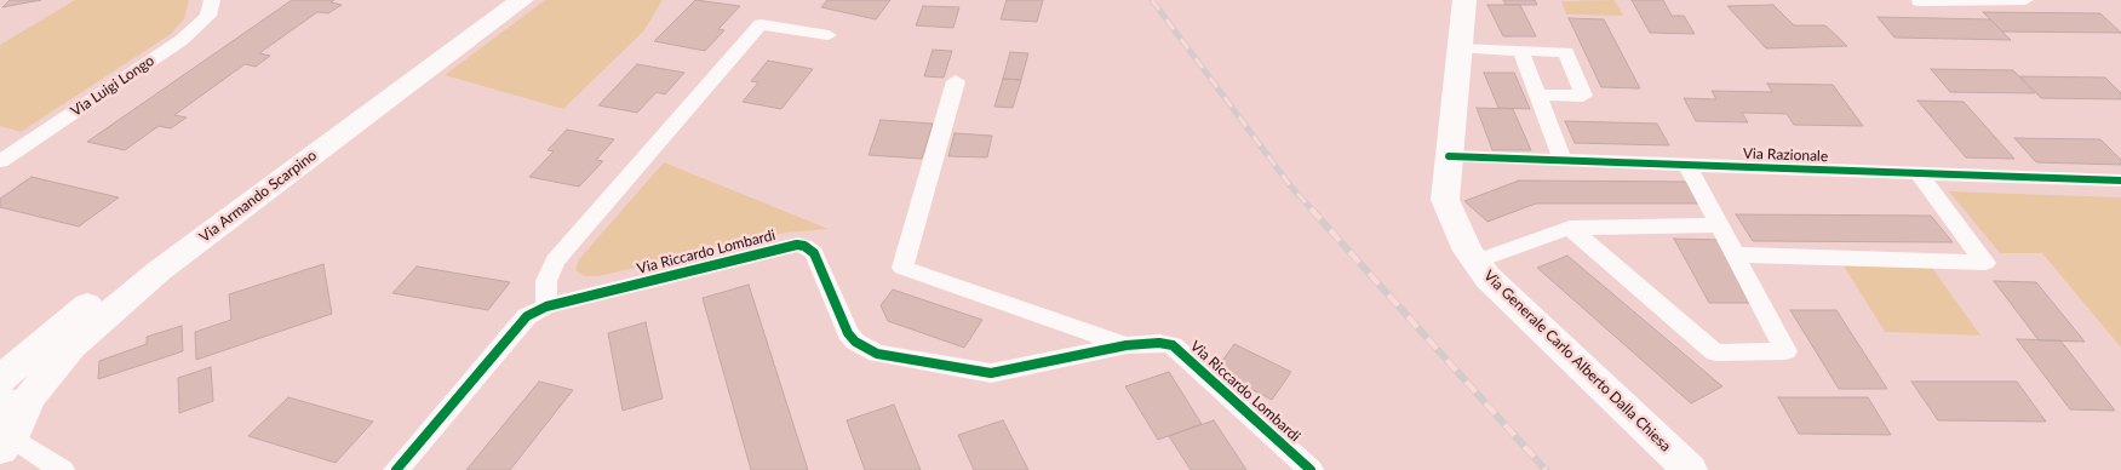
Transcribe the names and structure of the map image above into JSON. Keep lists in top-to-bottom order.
{
  "streets": {
    "street": [
      "Via Luigi Longo",
      "Via Razionale",
      "Via Armando Scarpino",
      "Via Riccardo Lombardi",
      "Via Generale Carlo Alberto Dalla Chiesa"
    ]
  },
  "crossings": [
    ["Via Razionale", "Via Generale Carlo Alberto Dalla Chiesa"]
  ]
}
